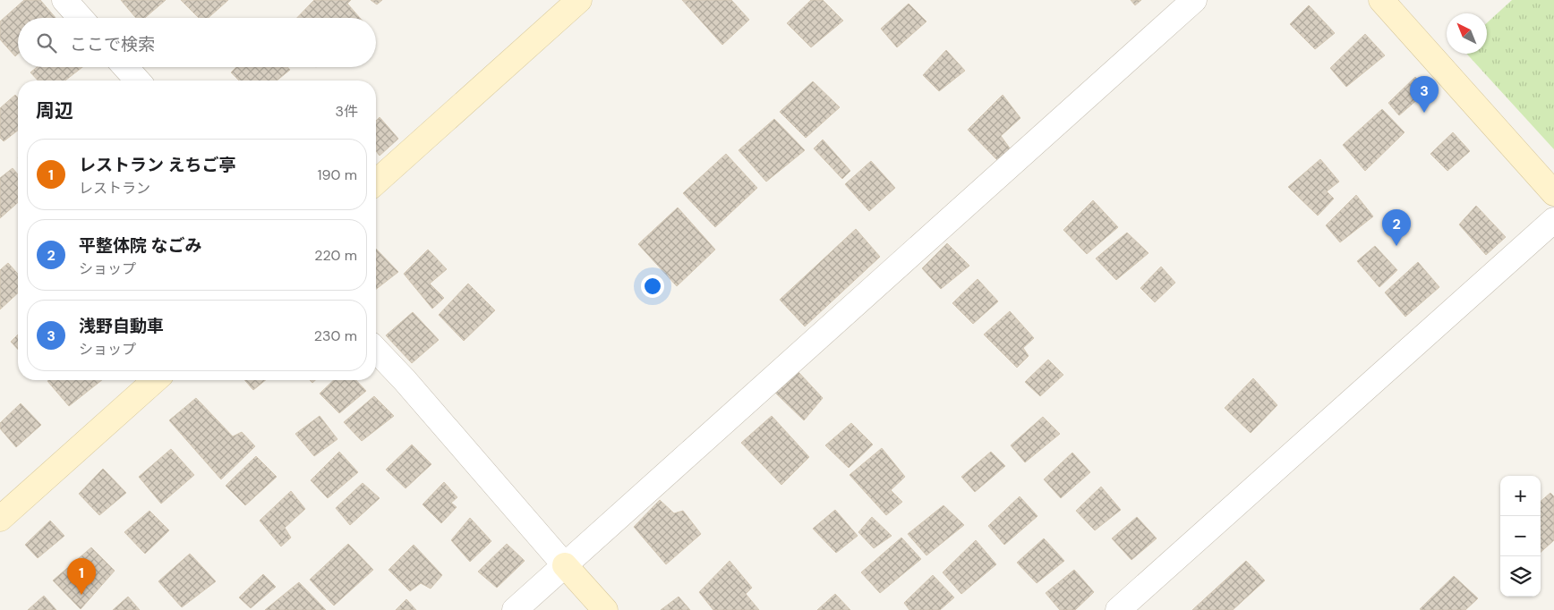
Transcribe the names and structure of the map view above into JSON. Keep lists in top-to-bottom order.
{
  "north": "top left",
  "page": {
    "search": "ここで検索",
    "pins": ["3", "2", "1"],
    "heading": ["周辺", "3件"],
    "list": [
      {
        "mark": "1",
        "name": "レストラン えちご亭",
        "note": "レストラン",
        "value": "190 m"
      },
      {
        "mark": "2",
        "name": "平整体院 なごみ",
        "note": "ショップ",
        "value": "220 m"
      },
      {
        "mark": "3",
        "name": "浅野自動車",
        "note": "ショップ",
        "value": "230 m"
      }
    ],
    "map_buttons": ["+", "−"]
  }
}
